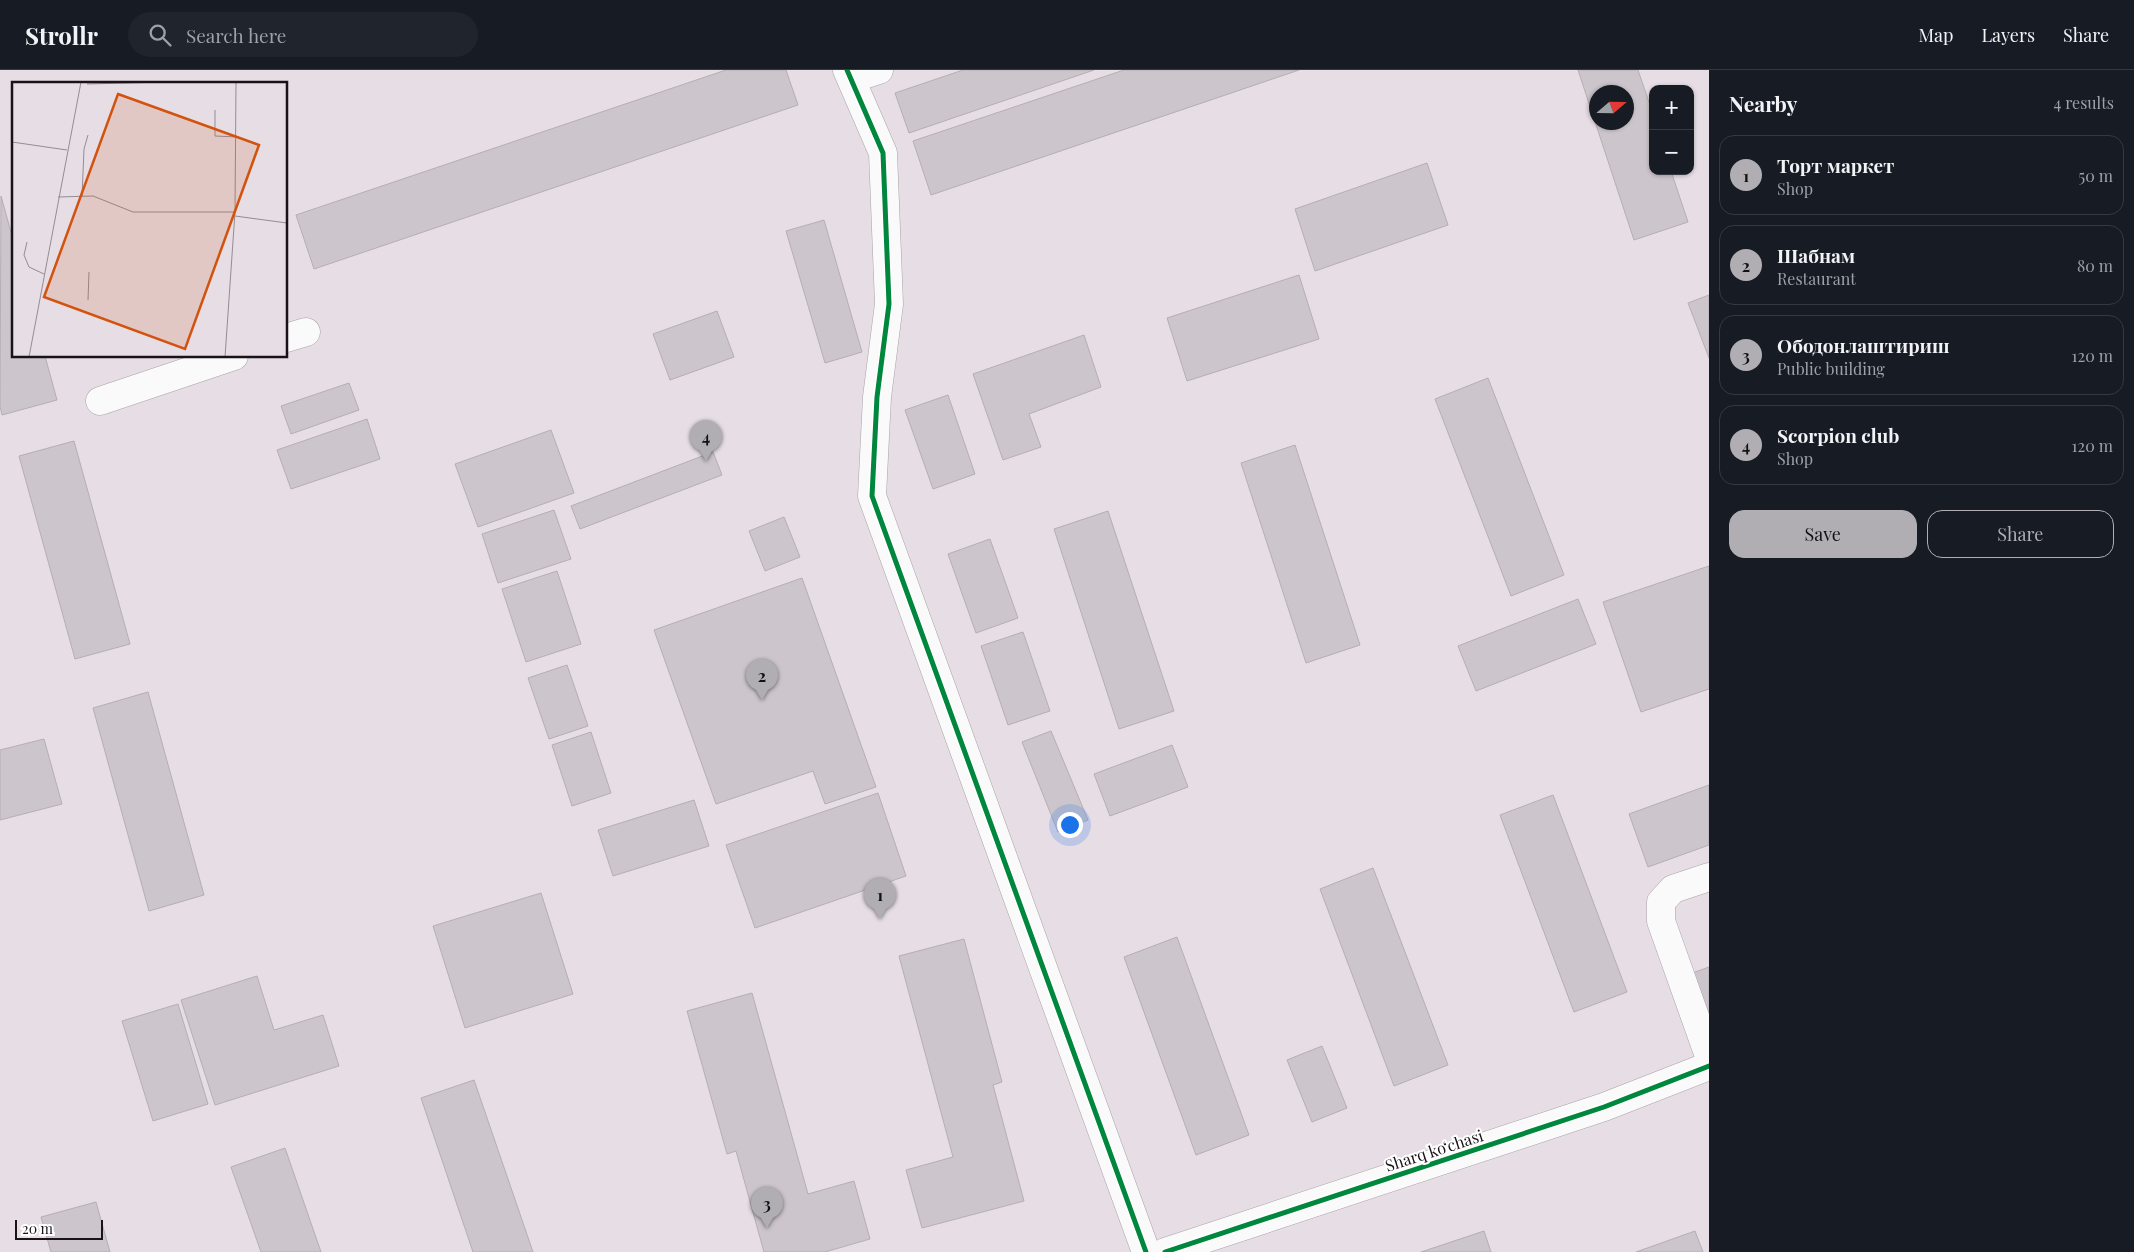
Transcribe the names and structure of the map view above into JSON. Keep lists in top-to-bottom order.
{
  "streets": {
    "street": ["Sharq ko‘chasi"]
  },
  "scale_bar": "20 m",
  "north": "right",
  "page": {
    "header": "Strollr",
    "search": "Search here",
    "nav": ["Map", "Layers", "Share"],
    "heading": ["Nearby", "4 results"],
    "map_buttons": ["+", "−"],
    "list": [
      {
        "mark": "1",
        "name": "Торт маркет",
        "note": "Shop",
        "value": "50 m"
      },
      {
        "mark": "2",
        "name": "Шабнам",
        "note": "Restaurant",
        "value": "80 m"
      },
      {
        "mark": "3",
        "name": "Ободонлаштириш",
        "note": "Public building",
        "value": "120 m"
      },
      {
        "mark": "4",
        "name": "Scorpion club",
        "note": "Shop",
        "value": "120 m"
      }
    ],
    "pins": [
      "4",
      "2",
      "1",
      "3"
    ],
    "buttons": ["Save", "Share"],
    "scale": "20 m"
  }
}
